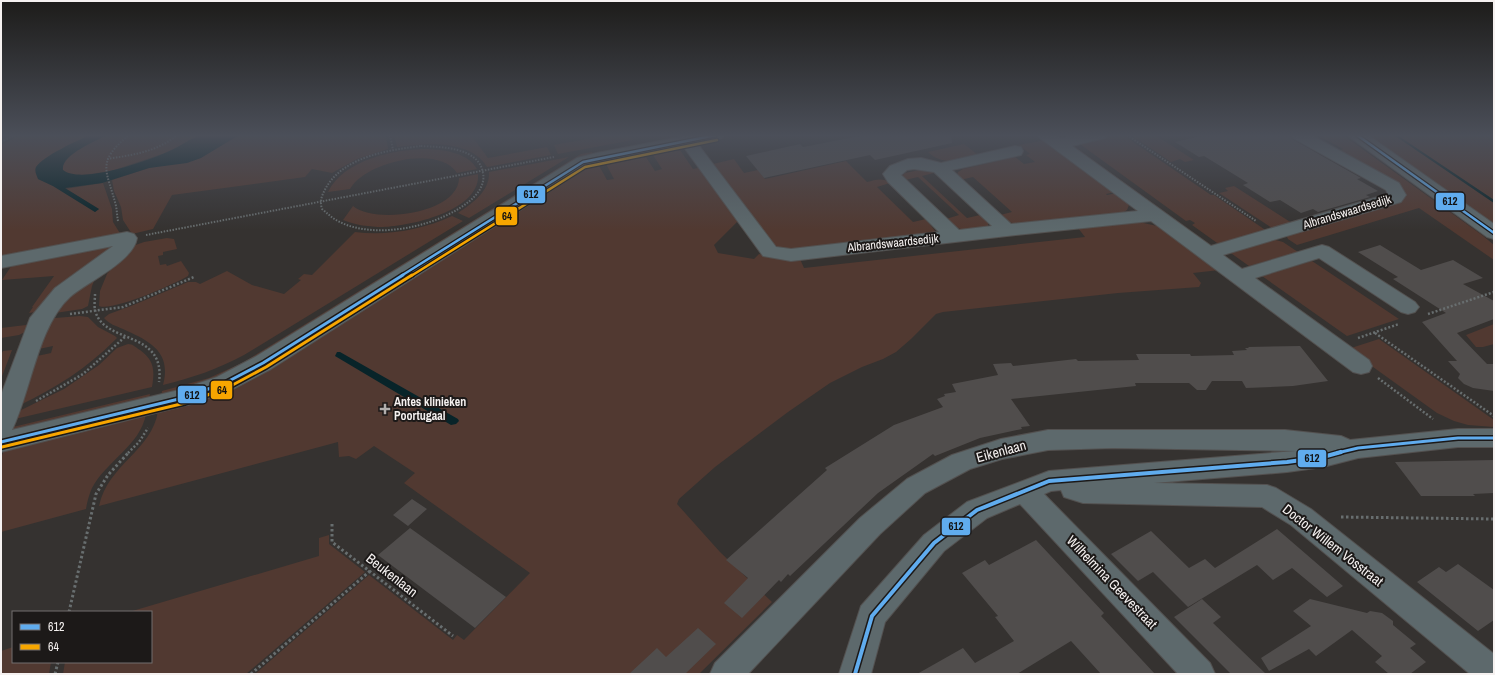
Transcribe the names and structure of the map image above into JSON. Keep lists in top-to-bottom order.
{
  "streets": {
    "street": [
      "Albrandswaardsedijk",
      "Eikenlaan",
      "Doctor Willem Vosstraat",
      "Wilhelmina Geevestraat"
    ],
    "path": ["Beukenlaan"]
  },
  "crossings": [
    ["Doctor Willem Vosstraat", "Wilhelmina Geevestraat"]
  ],
  "places": {
    "health": ["Antes klinieken Poortugaal"]
  },
  "lines": ["transit line 612", "transit line 64"],
  "legend": ["612", "64"]
}
